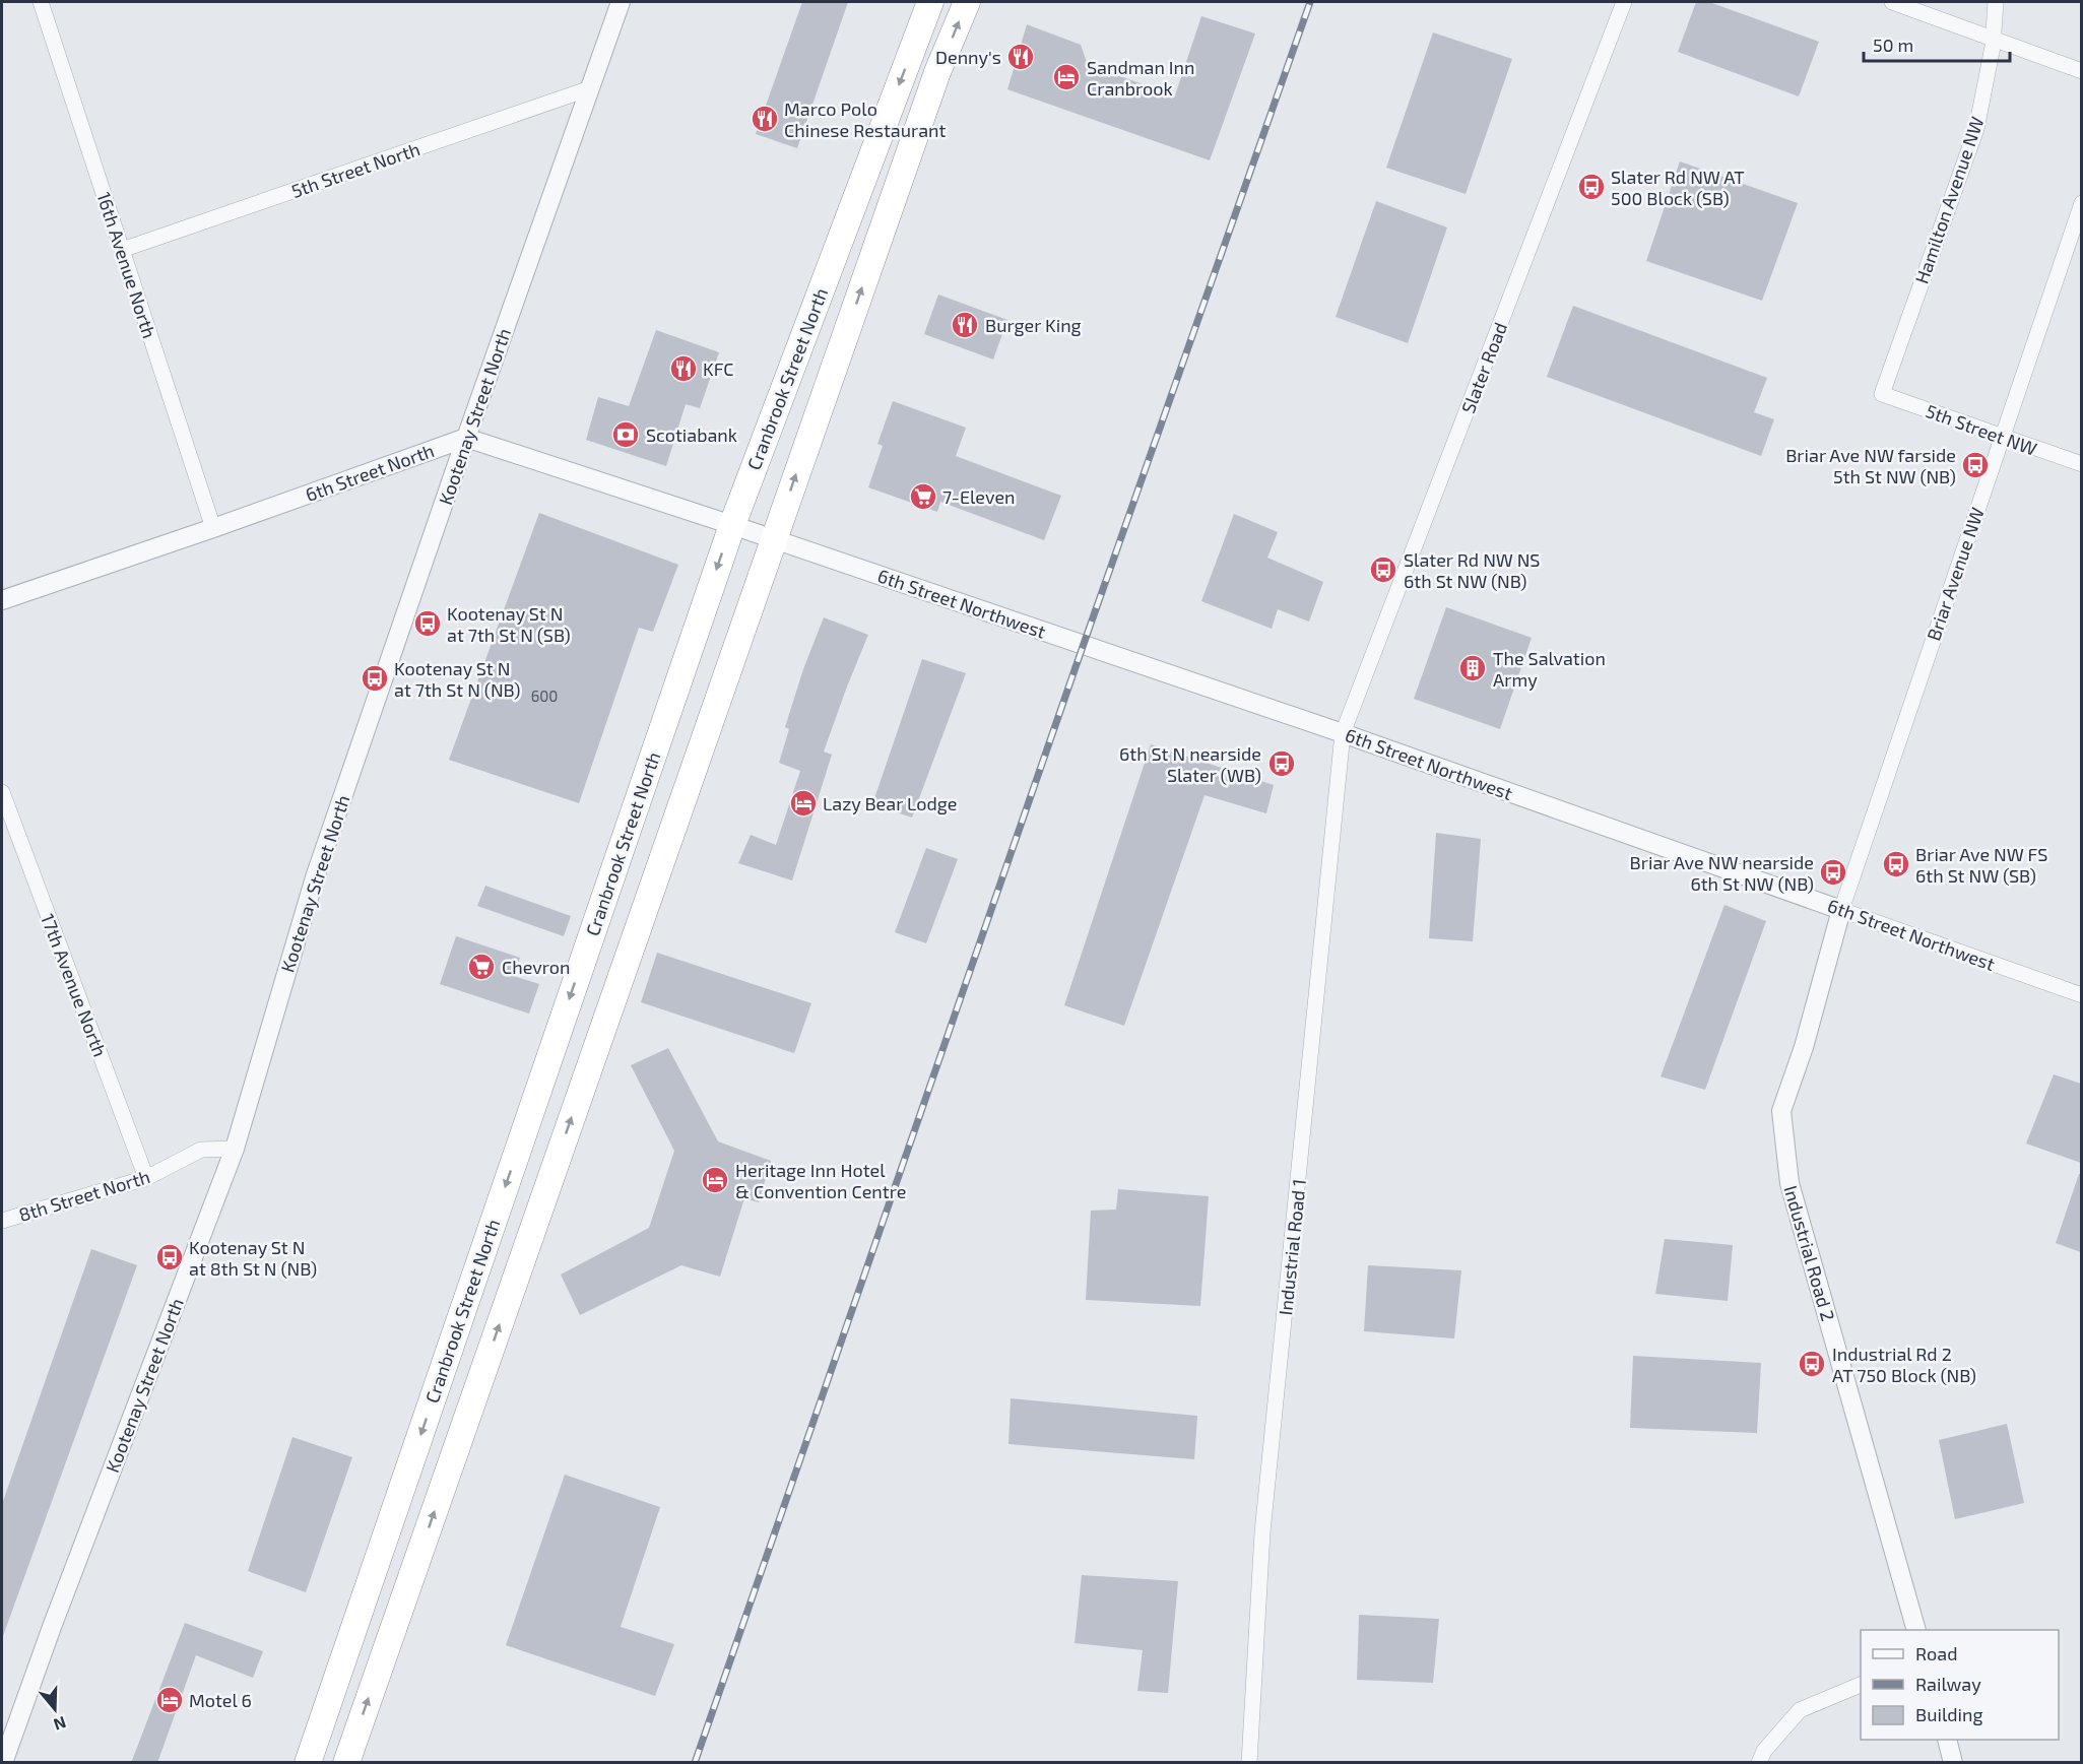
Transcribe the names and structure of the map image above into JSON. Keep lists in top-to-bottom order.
{
  "streets": {
    "highway": ["Cranbrook Street North"],
    "street": [
      "5th Street North",
      "Hamilton Avenue NW",
      "16th Avenue North",
      "Slater Road",
      "Kootenay Street North",
      "5th Street NW",
      "6th Street North",
      "Briar Avenue NW",
      "6th Street Northwest",
      "17th Avenue North",
      "8th Street North",
      "Industrial Road 1",
      "Industrial Road 2"
    ]
  },
  "crossings": [
    ["5th Street North", "16th Avenue North"],
    ["5th Street North", "Kootenay Street North"],
    ["Hamilton Avenue NW", "5th Street NW"],
    ["16th Avenue North", "6th Street North"],
    ["Slater Road", "6th Street Northwest"],
    ["Slater Road", "Industrial Road 1"],
    ["Cranbrook Street North", "6th Street Northwest"],
    ["Kootenay Street North", "6th Street North"],
    ["Kootenay Street North", "8th Street North"],
    ["5th Street NW", "Briar Avenue NW"],
    ["Briar Avenue NW", "6th Street Northwest"],
    ["Briar Avenue NW", "Industrial Road 2"],
    ["6th Street Northwest", "Industrial Road 1"],
    ["6th Street Northwest", "Industrial Road 2"],
    ["17th Avenue North", "8th Street North"]
  ],
  "places": {
    "restaurant": [
      "Denny's",
      "Marco Polo Chinese Restaurant",
      "Burger King",
      "KFC"
    ],
    "hotel": [
      "Sandman Inn Cranbrook",
      "Lazy Bear Lodge",
      "Heritage Inn Hotel & Convention Centre",
      "Motel 6"
    ],
    "bus stop": [
      "Slater Rd NW AT 500 Block (SB)",
      "Briar Ave NW farside 5th St NW (NB)",
      "Slater Rd NW NS 6th St NW (NB)",
      "Kootenay St N at 7th St N (SB)",
      "Kootenay St N at 7th St N (NB)",
      "6th St N nearside Slater (WB)",
      "Briar Ave NW FS 6th St NW (SB)",
      "Briar Ave NW nearside 6th St NW (NB)",
      "Kootenay St N at 8th St N (NB)",
      "Industrial Rd 2 AT 750 Block (NB)"
    ],
    "bank": ["Scotiabank"],
    "supermarket": ["7-Eleven", "Chevron"],
    "building": ["The Salvation Army"]
  },
  "house_numbers": ["600"],
  "legend": ["Road", "Railway", "Building"],
  "scale_bar": "50 m",
  "north": "bottom"
}
